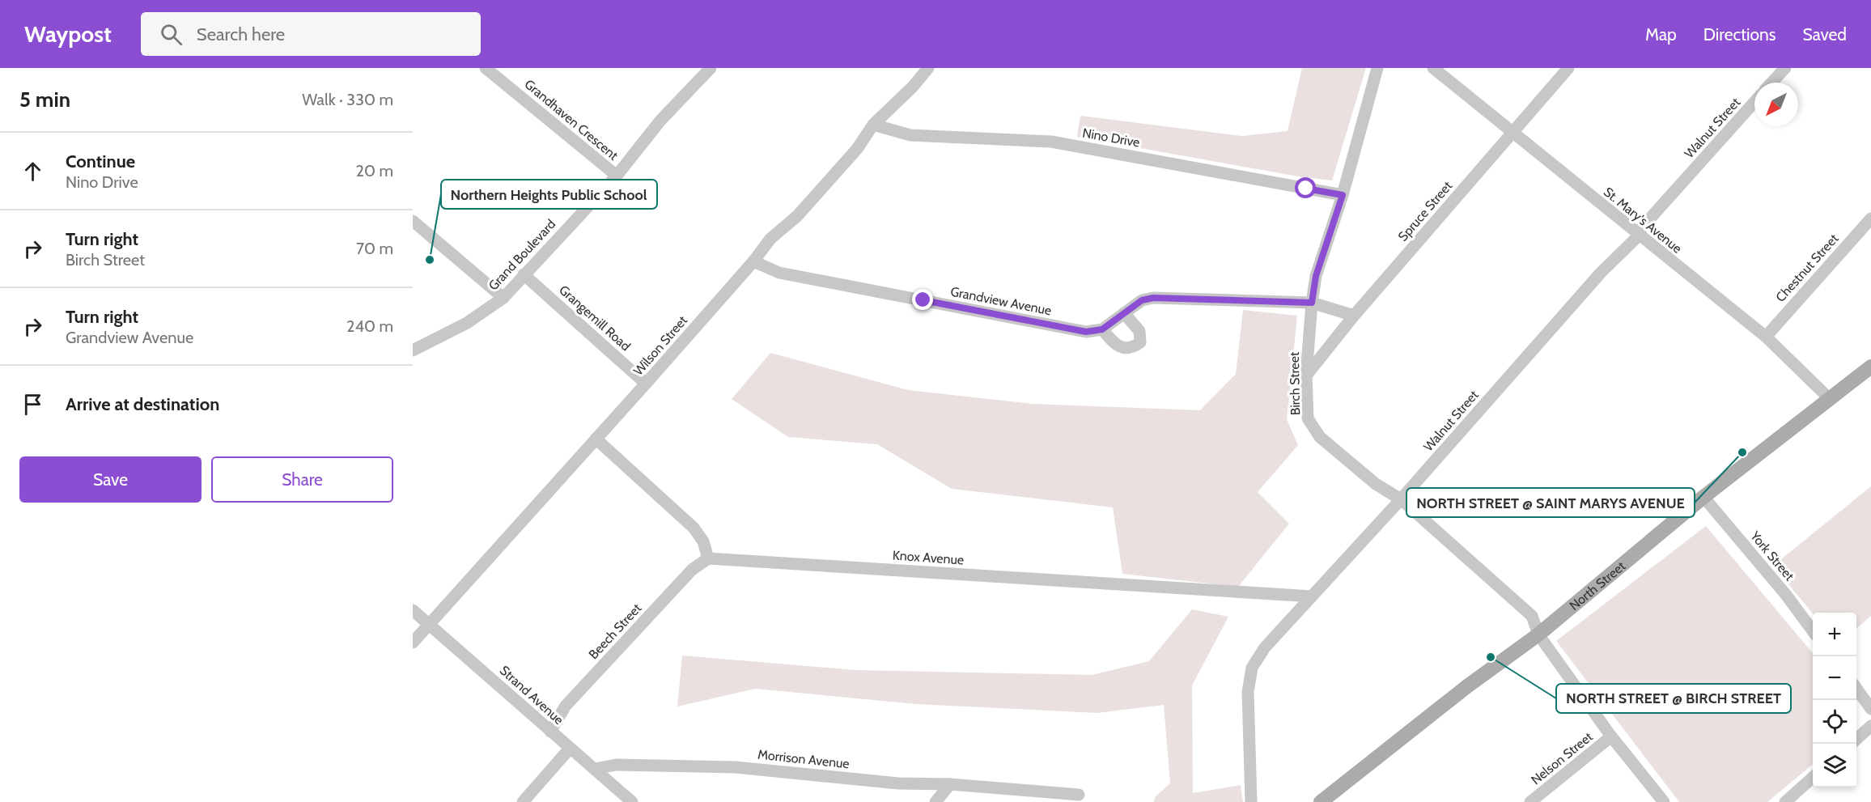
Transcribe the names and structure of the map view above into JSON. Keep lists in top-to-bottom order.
{
  "streets": {
    "main road": ["North Street"],
    "street": [
      "Grandhaven Crescent",
      "Walnut Street",
      "Nino Drive",
      "Spruce Street",
      "St. Mary's Avenue",
      "Grand Boulevard",
      "Chestnut Street",
      "Grandview Avenue",
      "Grangemill Road",
      "Wilson Street",
      "Birch Street",
      "York Street",
      "Knox Avenue",
      "Beech Street",
      "Strand Avenue",
      "Nelson Street",
      "Morrison Avenue"
    ]
  },
  "crossings": [
    ["Grandhaven Crescent", "Grand Boulevard"],
    ["Walnut Street", "St. Mary's Avenue"],
    ["Walnut Street", "Birch Street"],
    ["Walnut Street", "Knox Avenue"],
    ["Nino Drive", "Wilson Street"],
    ["Nino Drive", "Birch Street"],
    ["Spruce Street", "St. Mary's Avenue"],
    ["Spruce Street", "Birch Street"],
    ["St. Mary's Avenue", "Chestnut Street"],
    ["St. Mary's Avenue", "North Street"],
    ["Grand Boulevard", "Grangemill Road"],
    ["Grandview Avenue", "Wilson Street"],
    ["Grangemill Road", "Wilson Street"],
    ["Wilson Street", "Strand Avenue"],
    ["Birch Street", "North Street"],
    ["Birch Street", "Nelson Street"],
    ["York Street", "North Street"],
    ["Knox Avenue", "Beech Street"],
    ["Beech Street", "Strand Avenue"],
    ["Strand Avenue", "Morrison Avenue"]
  ],
  "places": ["Northern Heights Public School", "NORTH STREET @ SAINT MARYS AVENUE", "NORTH STREET @ BIRCH STREET"],
  "north": "bottom left",
  "page": {
    "header": "Waypost",
    "search": "Search here",
    "nav": ["Map", "Directions", "Saved"],
    "heading": ["5 min", "Walk · 330 m"],
    "list": [
      ["Continue", "Nino Drive", "20 m"],
      ["Turn right", "Birch Street", "70 m"],
      ["Turn right", "Grandview Avenue", "240 m"],
      "Arrive at destination"
    ],
    "buttons": ["Save", "Share"],
    "map_buttons": ["+", "−"]
  }
}
